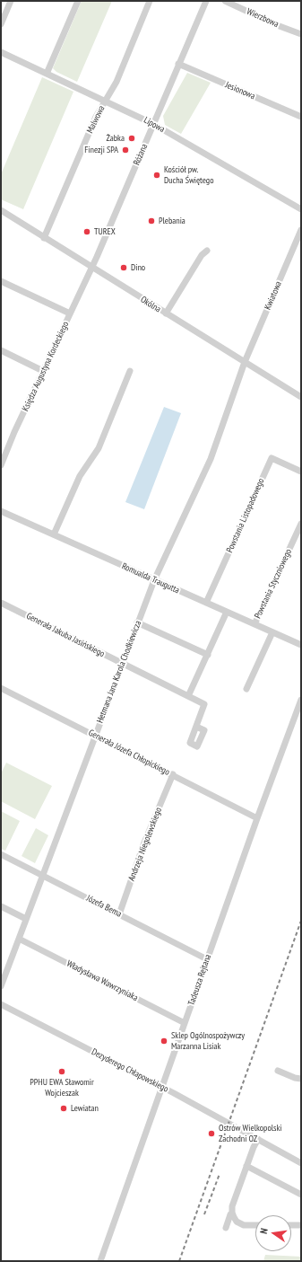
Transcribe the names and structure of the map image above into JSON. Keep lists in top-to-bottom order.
{
  "streets": {
    "street": [
      "Wierzbowa",
      "Jesionowa",
      "Malwowa",
      "Lipowa",
      "Różana",
      "Kwiatowa",
      "Okólna",
      "Księdza Augustyna Kordeckiego",
      "Powstania Listopadowego",
      "Romualda Traugutta",
      "Powstania Styczniowego",
      "Generała Jakuba Jasińskiego",
      "Hetmana Jana Karola Chodkiewicza",
      "Generała Józefa Chłopickiego",
      "Andrzeja Niegolewskiego",
      "Józefa Bema",
      "Tadeusza Rejtana",
      "Władysława Wawrzyniaka",
      "Dezyderego Chłapowskiego"
    ]
  },
  "crossings": [
    ["Jesionowa", "Różana"],
    ["Malwowa", "Lipowa"],
    ["Malwowa", "Okólna"],
    ["Lipowa", "Różana"],
    ["Różana", "Okólna"],
    ["Różana", "Księdza Augustyna Kordeckiego"],
    ["Kwiatowa", "Okólna"],
    ["Kwiatowa", "Hetmana Jana Karola Chodkiewicza"],
    ["Okólna", "Księdza Augustyna Kordeckiego"],
    ["Okólna", "Hetmana Jana Karola Chodkiewicza"],
    ["Powstania Listopadowego", "Romualda Traugutta"],
    ["Romualda Traugutta", "Powstania Styczniowego"],
    ["Romualda Traugutta", "Hetmana Jana Karola Chodkiewicza"],
    ["Generała Jakuba Jasińskiego", "Hetmana Jana Karola Chodkiewicza"],
    ["Hetmana Jana Karola Chodkiewicza", "Generała Józefa Chłopickiego"],
    ["Hetmana Jana Karola Chodkiewicza", "Józefa Bema"],
    ["Hetmana Jana Karola Chodkiewicza", "Władysława Wawrzyniaka"],
    ["Generała Józefa Chłopickiego", "Andrzeja Niegolewskiego"],
    ["Generała Józefa Chłopickiego", "Tadeusza Rejtana"],
    ["Andrzeja Niegolewskiego", "Józefa Bema"],
    ["Józefa Bema", "Tadeusza Rejtana"],
    ["Tadeusza Rejtana", "Władysława Wawrzyniaka"],
    ["Tadeusza Rejtana", "Dezyderego Chłapowskiego"]
  ],
  "places": [
    "Żabka",
    "Finezji SPA",
    "Kościół pw. Ducha Świętego",
    "Plebania",
    "TUREX",
    "Dino",
    "Sklep Ogólnospożywczy Marzanna Lisiak",
    "PPHU EWA Sławomir Wojcieszak",
    "Lewiatan",
    "Ostrów Wielkopolski Zachodni OZ"
  ],
  "north": "left"
}
